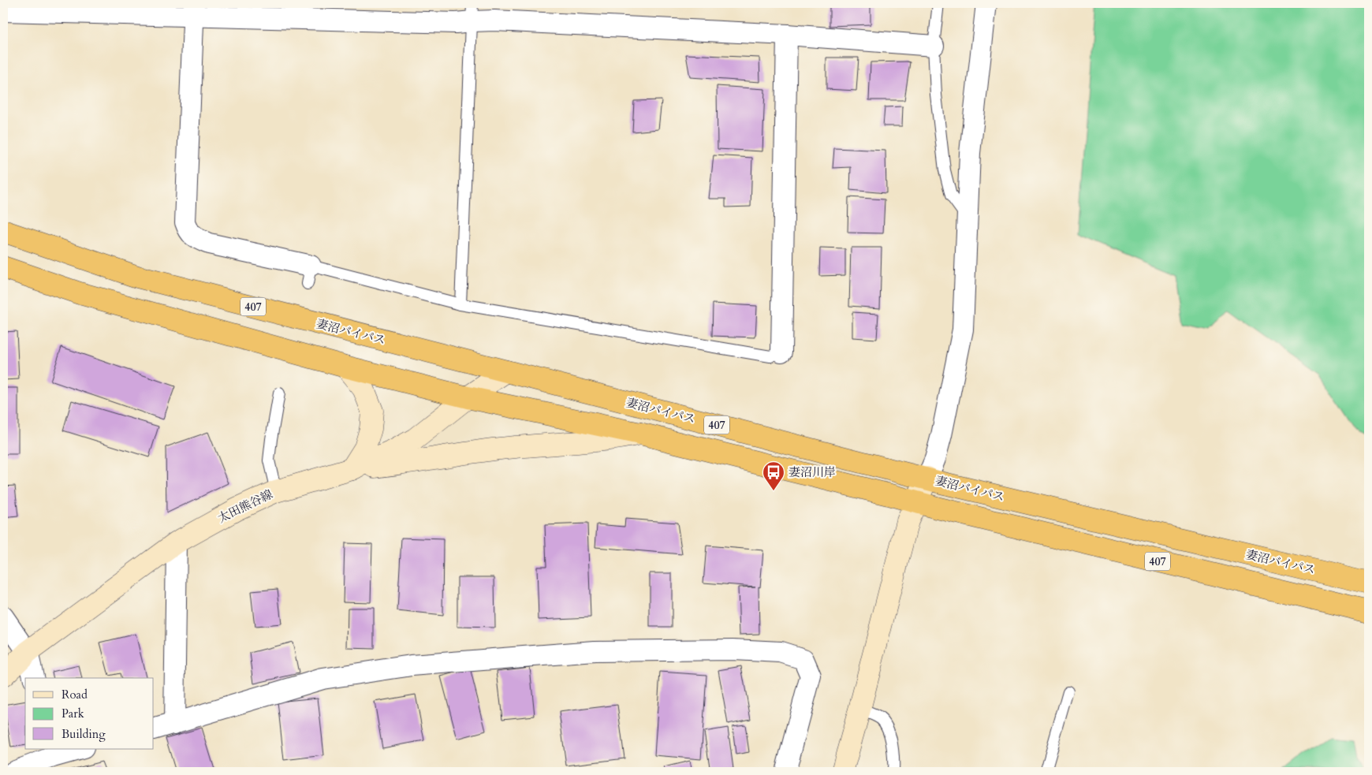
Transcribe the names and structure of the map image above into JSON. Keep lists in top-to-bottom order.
{
  "streets": {
    "highway": ["407", "妻沼バイパス"],
    "main road": ["太田熊谷線"]
  },
  "crossings": [
    ["407", "太田熊谷線"],
    ["妻沼バイパス", "太田熊谷線"]
  ],
  "places": {
    "bus stop": ["妻沼川岸"]
  },
  "legend": ["Road", "Park", "Building"]
}
